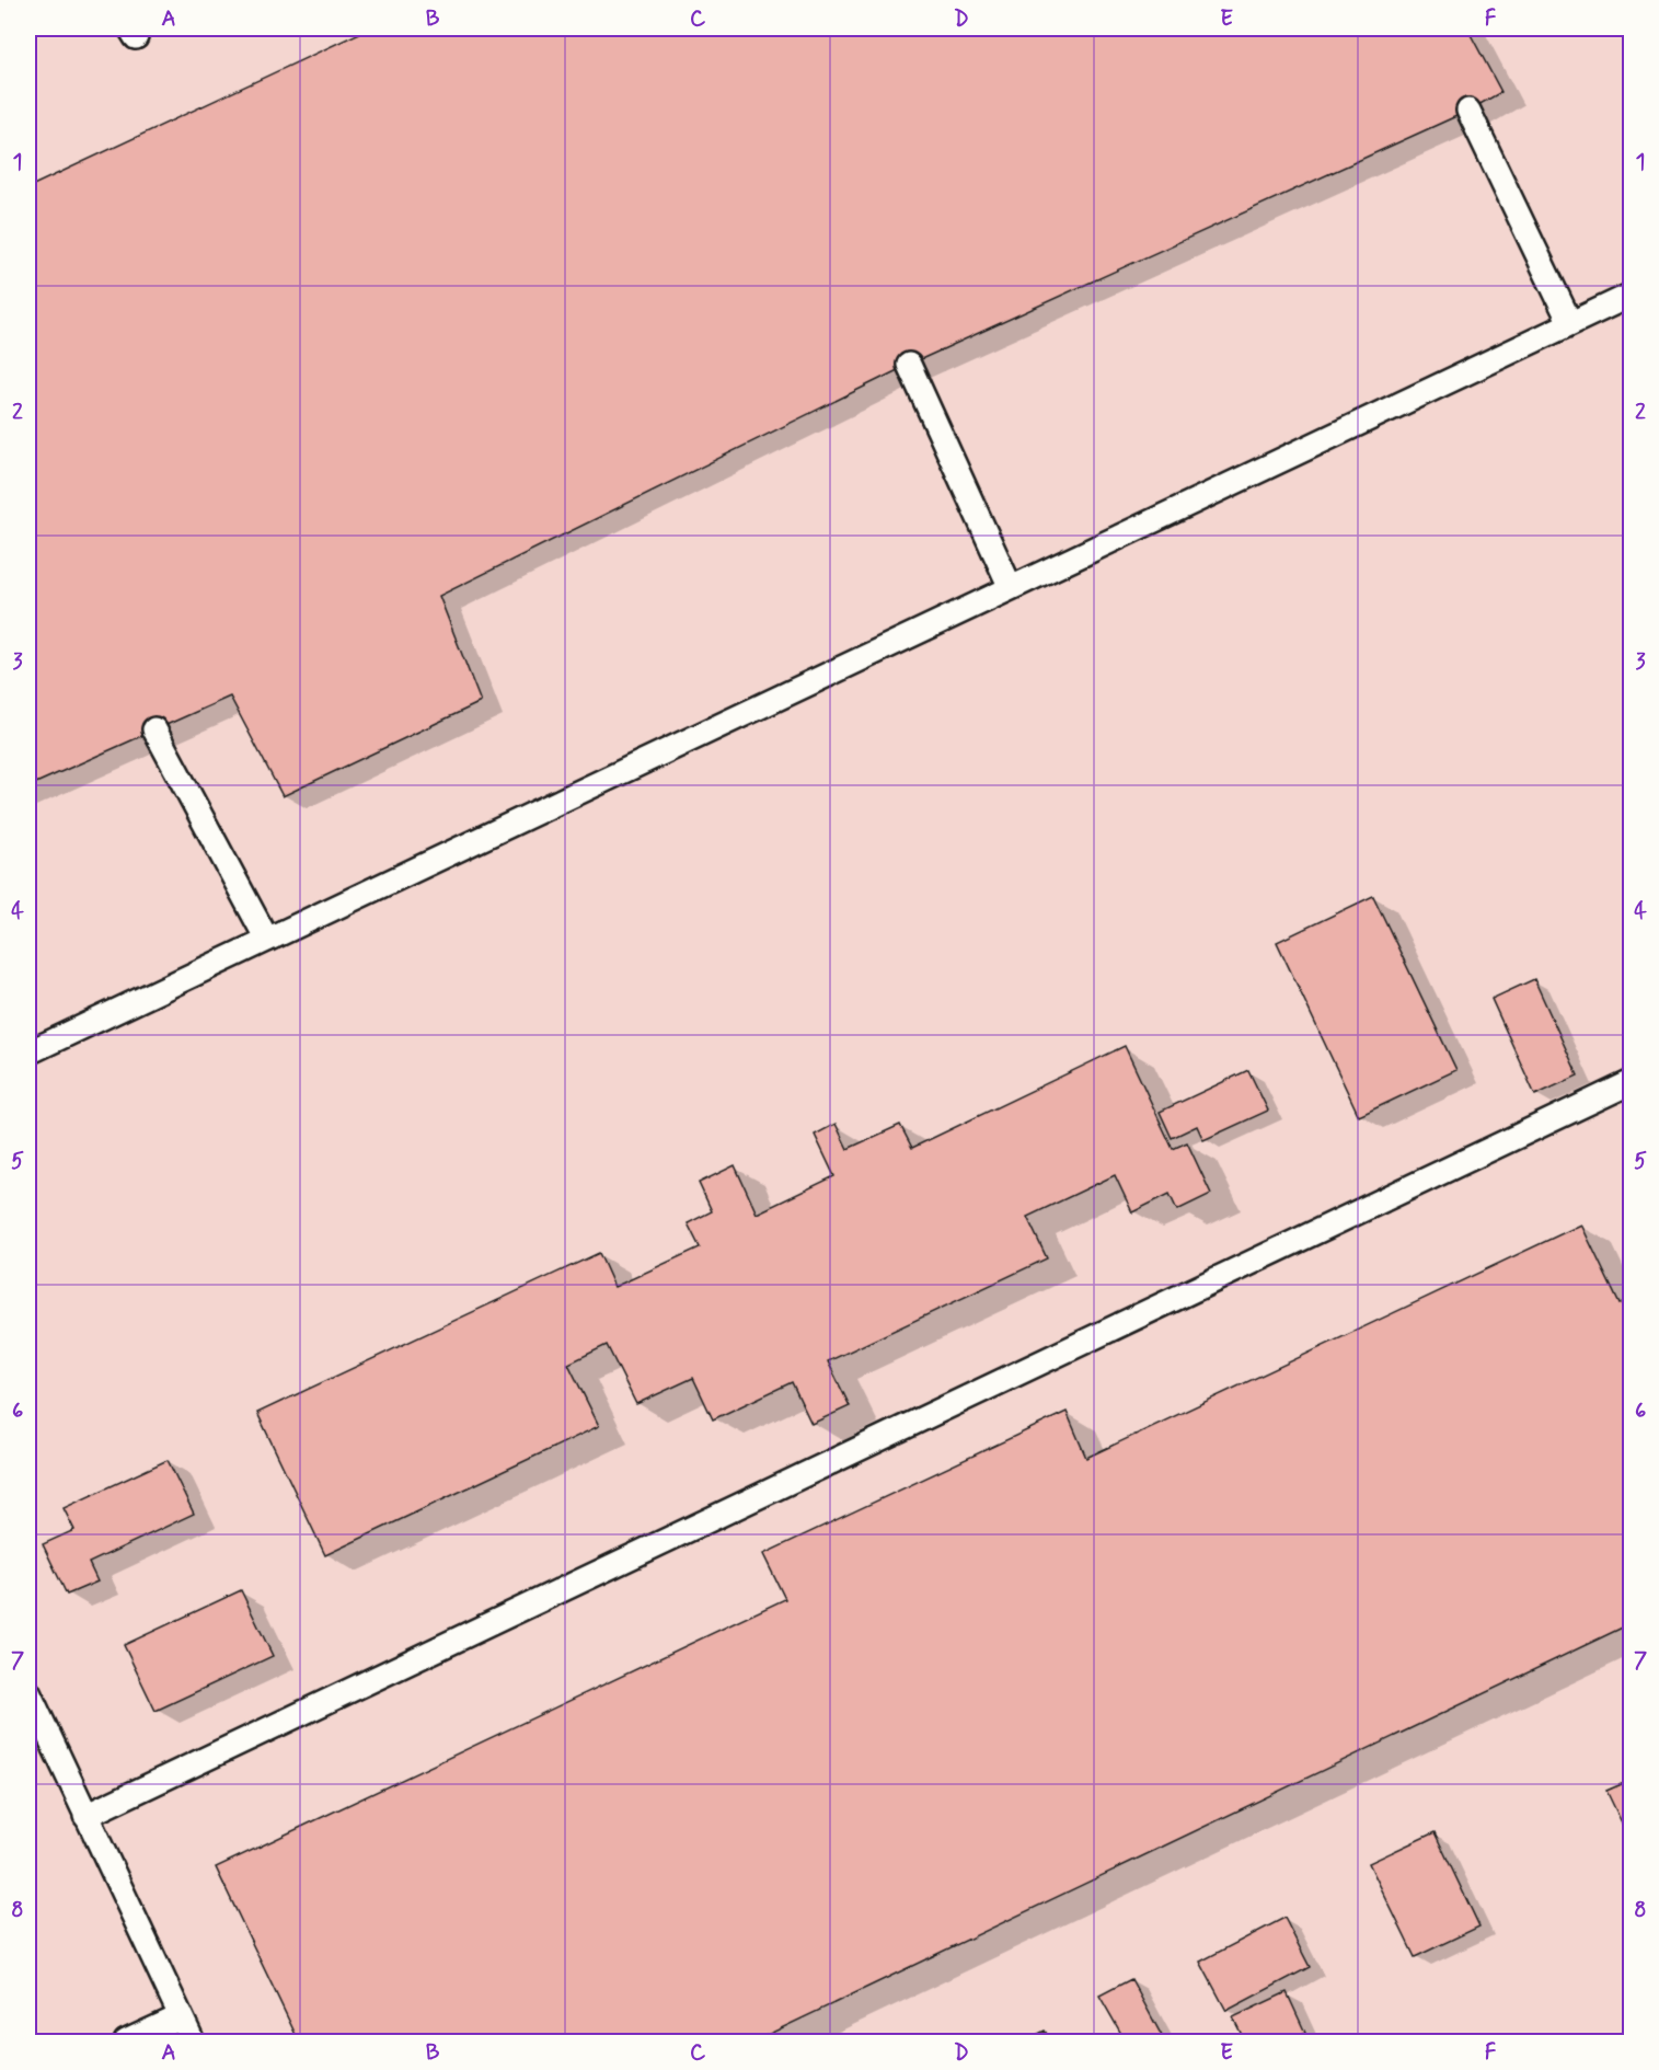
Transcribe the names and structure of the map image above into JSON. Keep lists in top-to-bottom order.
{
  "grid": {
    "columns": [
      "A",
      "B",
      "C",
      "D",
      "E",
      "F"
    ],
    "rows": [
      "1",
      "2",
      "3",
      "4",
      "5",
      "6",
      "7",
      "8"
    ]
  }
}
